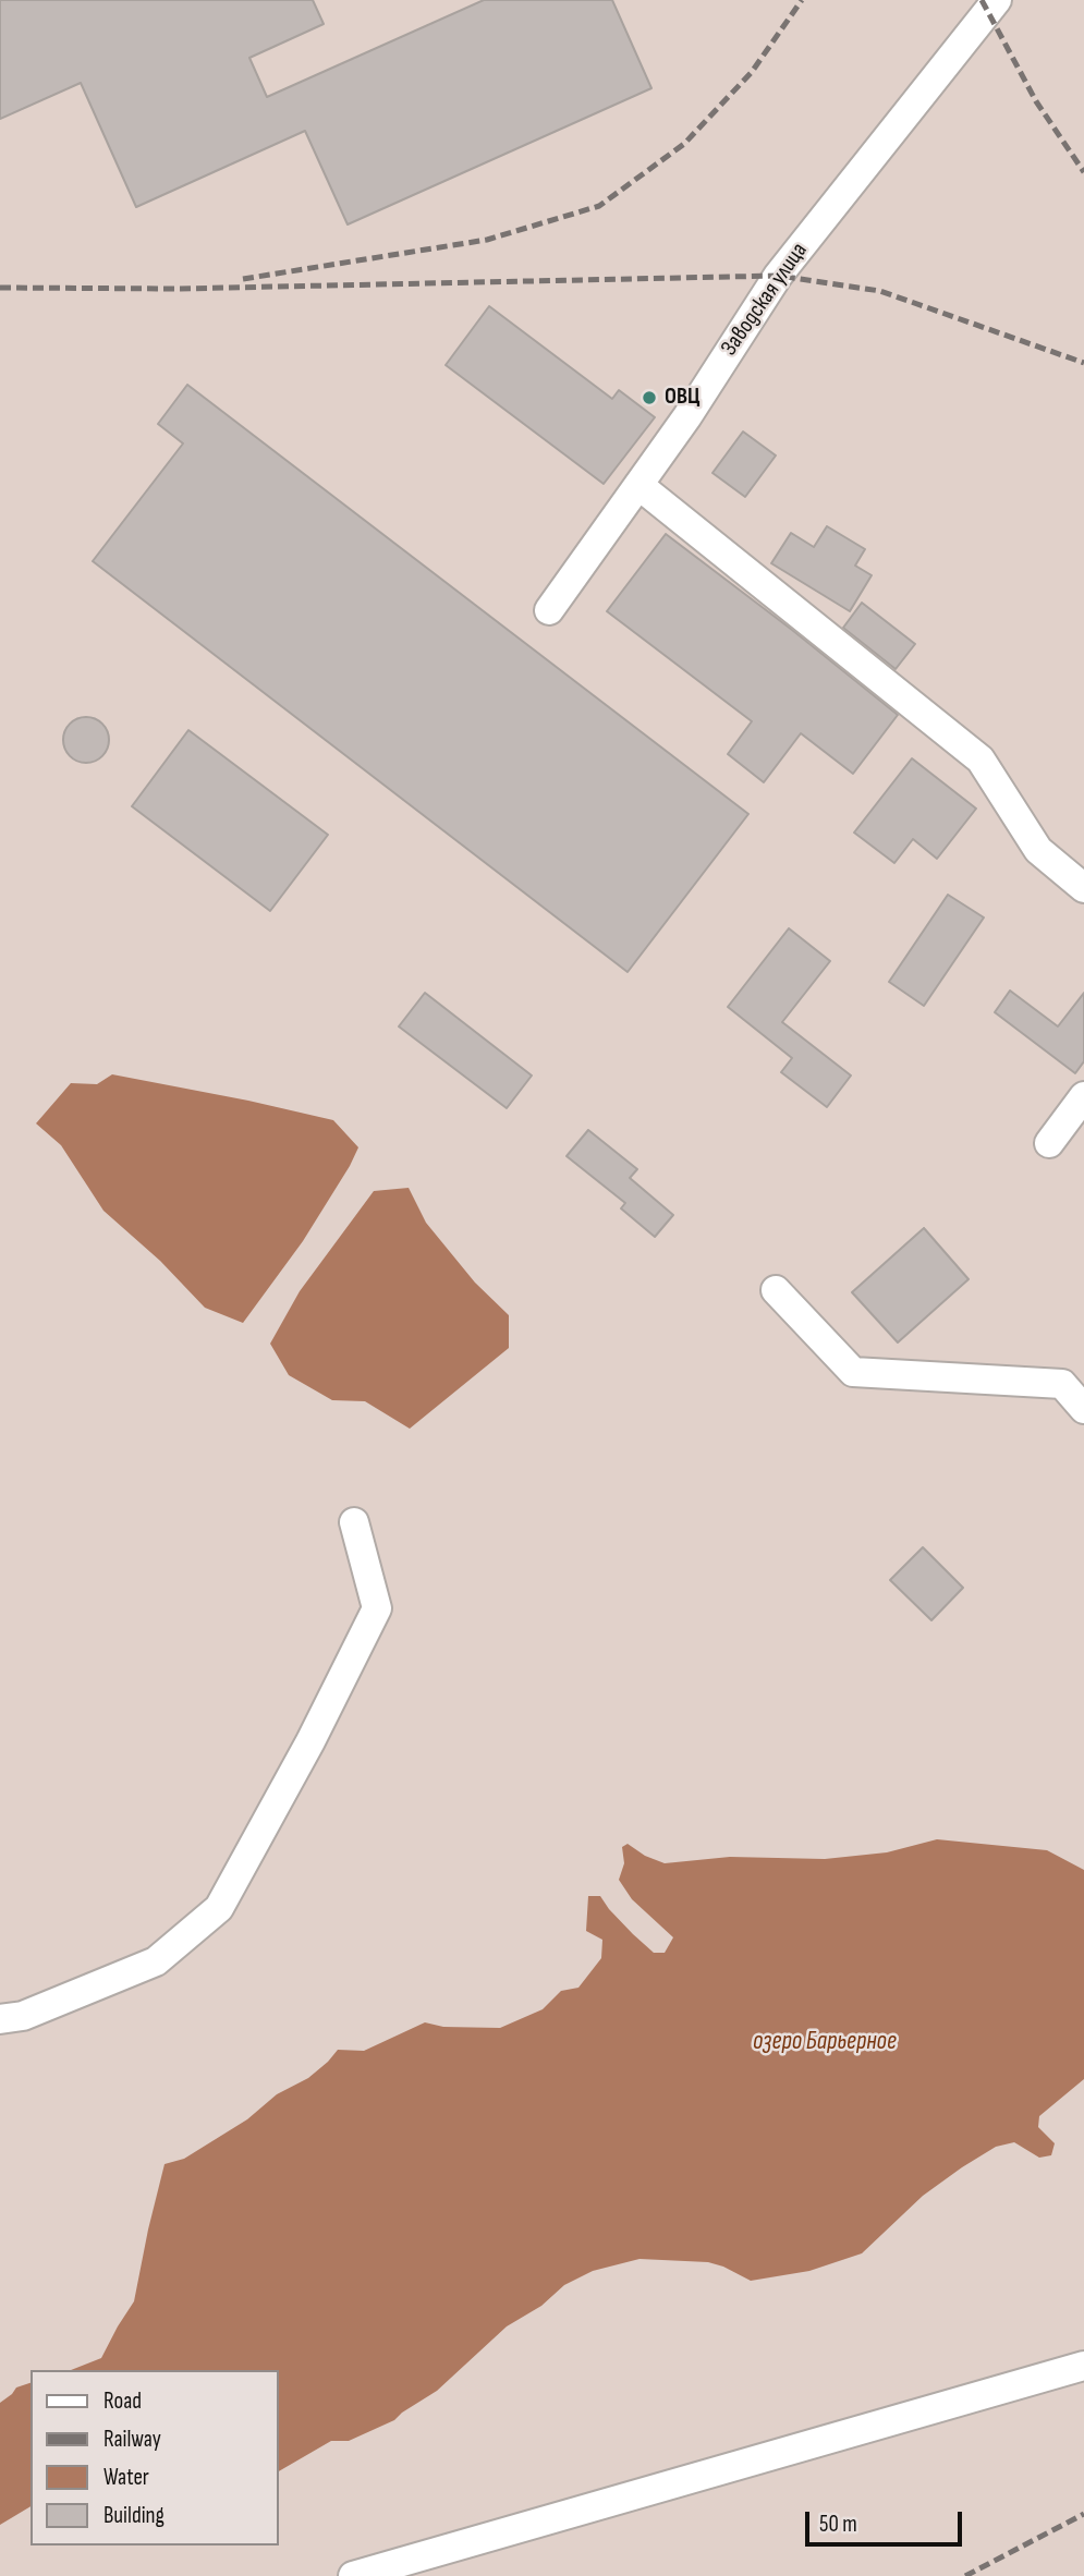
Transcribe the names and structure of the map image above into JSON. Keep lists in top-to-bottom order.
{
  "streets": {
    "street": ["Заводская улица"]
  },
  "water": ["озеро Барьерное"],
  "places": ["ОВЦ"],
  "legend": [
    "Road",
    "Railway",
    "Water",
    "Building"
  ],
  "scale_bar": "50 m"
}
